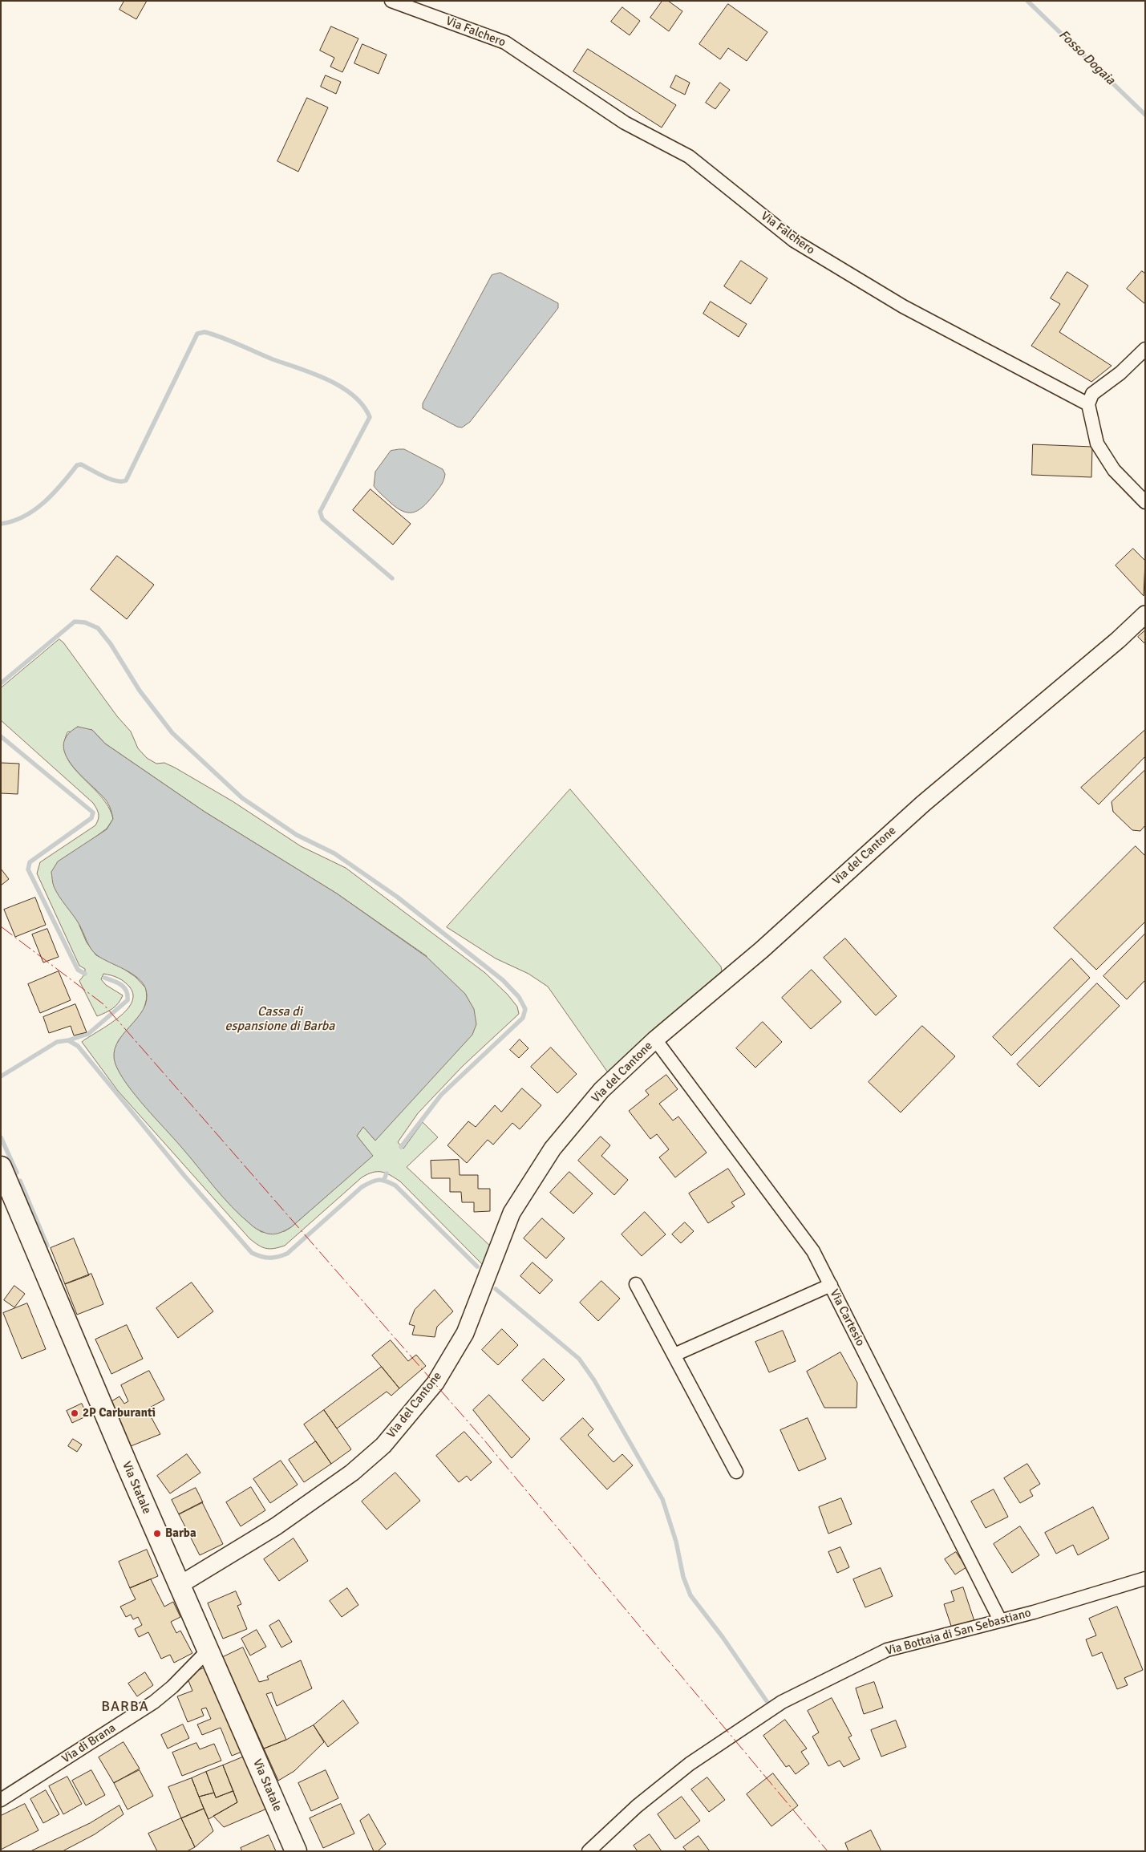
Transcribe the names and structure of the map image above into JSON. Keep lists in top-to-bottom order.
{
  "streets": {
    "main road": ["Via Statale"],
    "street": [
      "Via Falchero",
      "Via del Cantone",
      "Via Cartesio",
      "Via Bottaia di San Sebastiano",
      "Via di Brana"
    ]
  },
  "crossings": [
    ["Via del Cantone", "Via Cartesio"],
    ["Via del Cantone", "Via Statale"],
    ["Via Cartesio", "Via Bottaia di San Sebastiano"],
    ["Via Statale", "Via di Brana"]
  ],
  "districts": ["BARBA"],
  "water": ["Fosso Dogaia", "Cassa di espansione di Barba"],
  "places": ["2P Carburanti", "Barba"]
}
